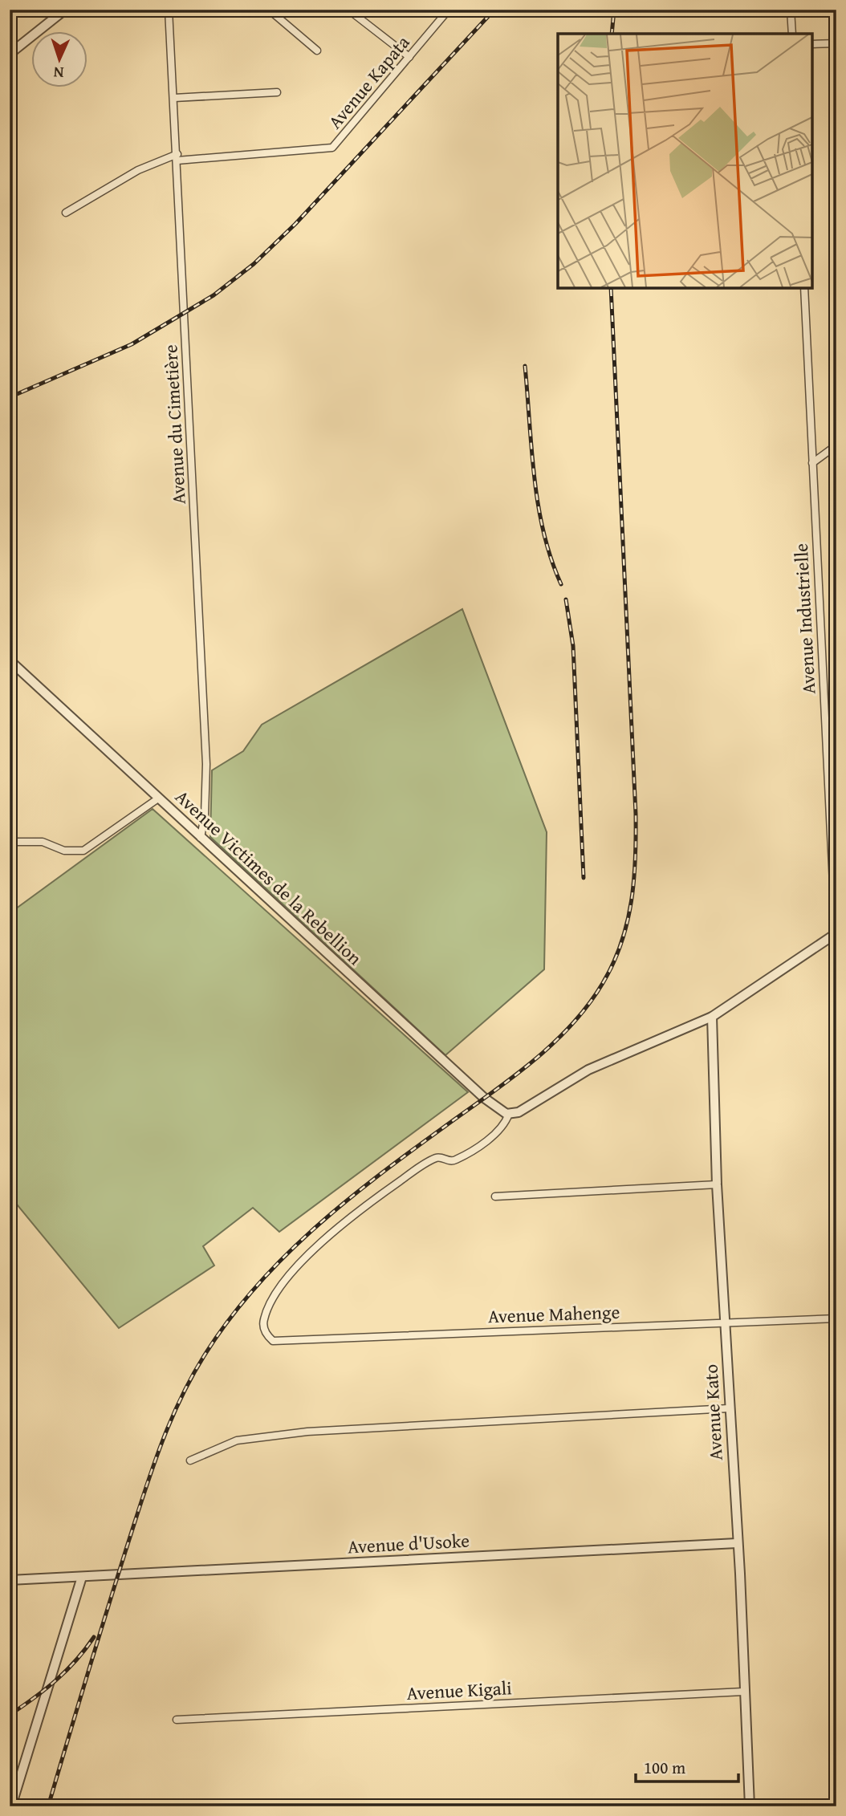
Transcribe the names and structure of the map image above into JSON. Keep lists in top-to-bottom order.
{
  "streets": {
    "street": [
      "Avenue Kapata",
      "Avenue du Cimetière",
      "Avenue Industrielle",
      "Avenue Victimes de la Rebellion",
      "Avenue Mahenge",
      "Avenue Kato",
      "Avenue d'Usoke",
      "Avenue Kigali"
    ]
  },
  "crossings": [
    ["Avenue Kapata", "Avenue du Cimetière"],
    ["Avenue du Cimetière", "Avenue Victimes de la Rebellion"],
    ["Avenue Victimes de la Rebellion", "Avenue Mahenge"],
    ["Avenue Mahenge", "Avenue Kato"],
    ["Avenue Kato", "Avenue d'Usoke"],
    ["Avenue Kato", "Avenue Kigali"]
  ],
  "scale_bar": "100 m",
  "north": "bottom"
}
